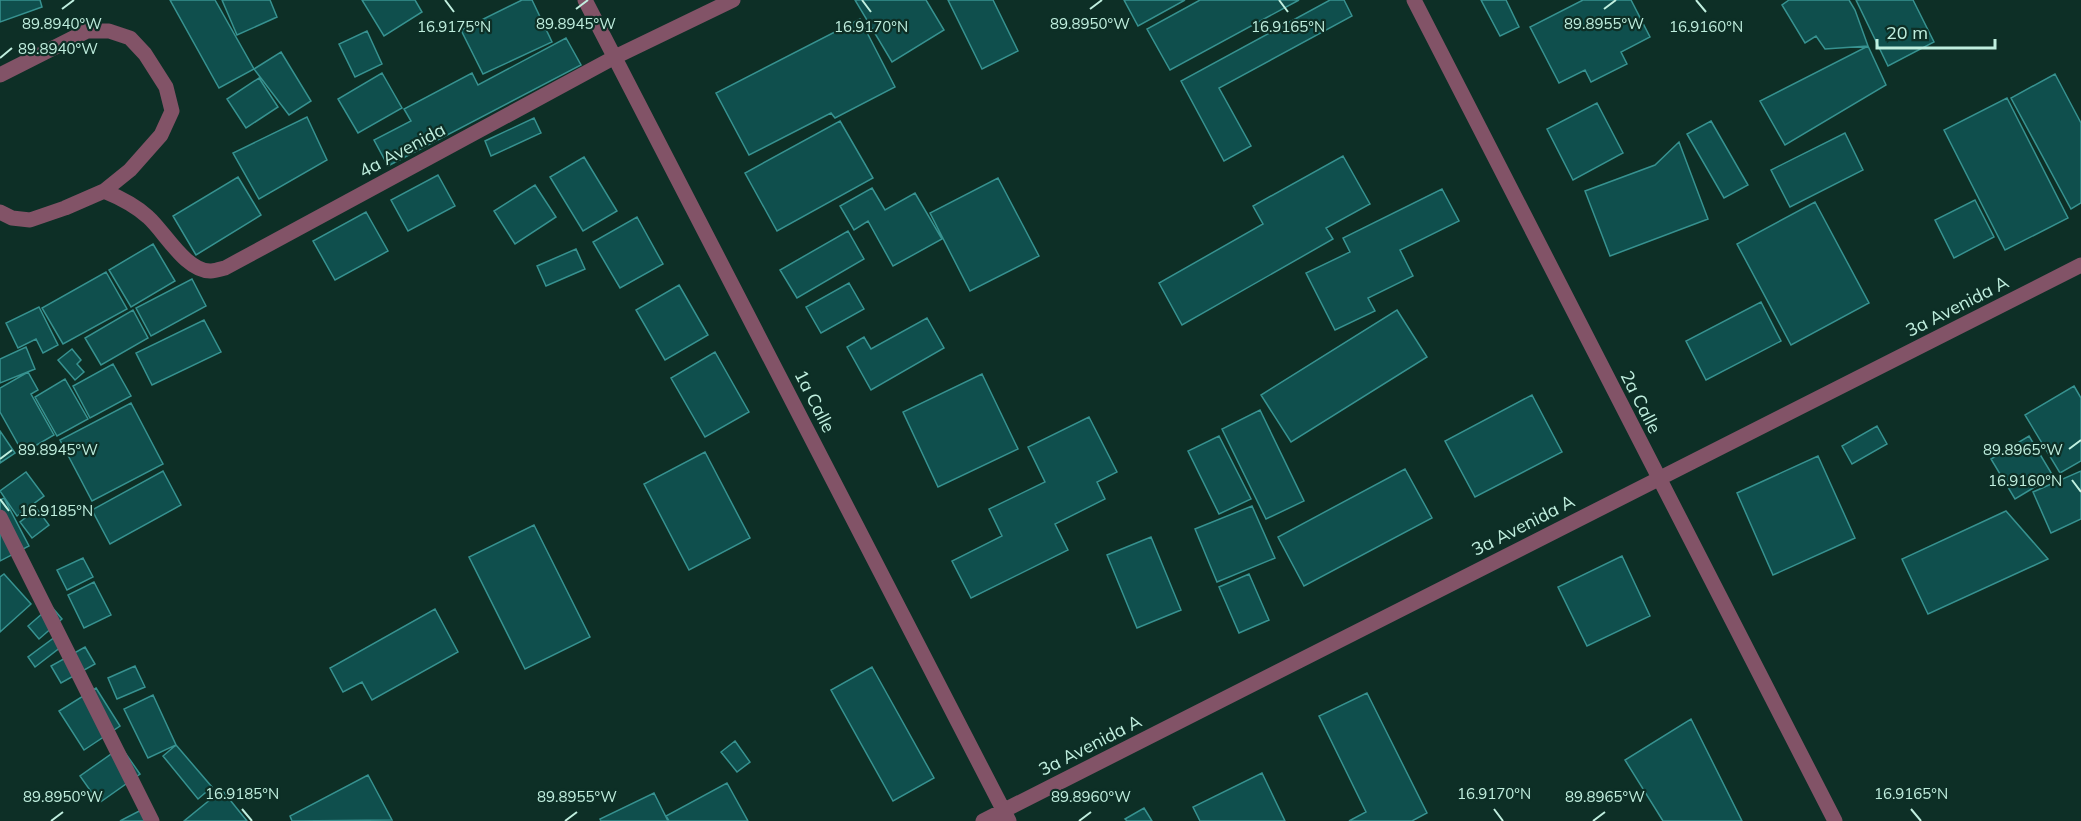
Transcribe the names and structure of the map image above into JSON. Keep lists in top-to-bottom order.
{
  "streets": {
    "street": [
      "4a Avenida",
      "3a Avenida A",
      "1a Calle",
      "2a Calle"
    ]
  },
  "crossings": [
    ["4a Avenida", "1a Calle"],
    ["3a Avenida A", "1a Calle"],
    ["3a Avenida A", "2a Calle"]
  ],
  "scale_bar": "20 m",
  "coordinates": [
    "89.8940°W",
    "89.8945°W",
    "89.8950°W",
    "89.8955°W",
    "16.9175°N",
    "16.9170°N",
    "16.9165°N",
    "16.9160°N",
    "89.8965°W",
    "16.9185°N",
    "89.8960°W"
  ]
}
